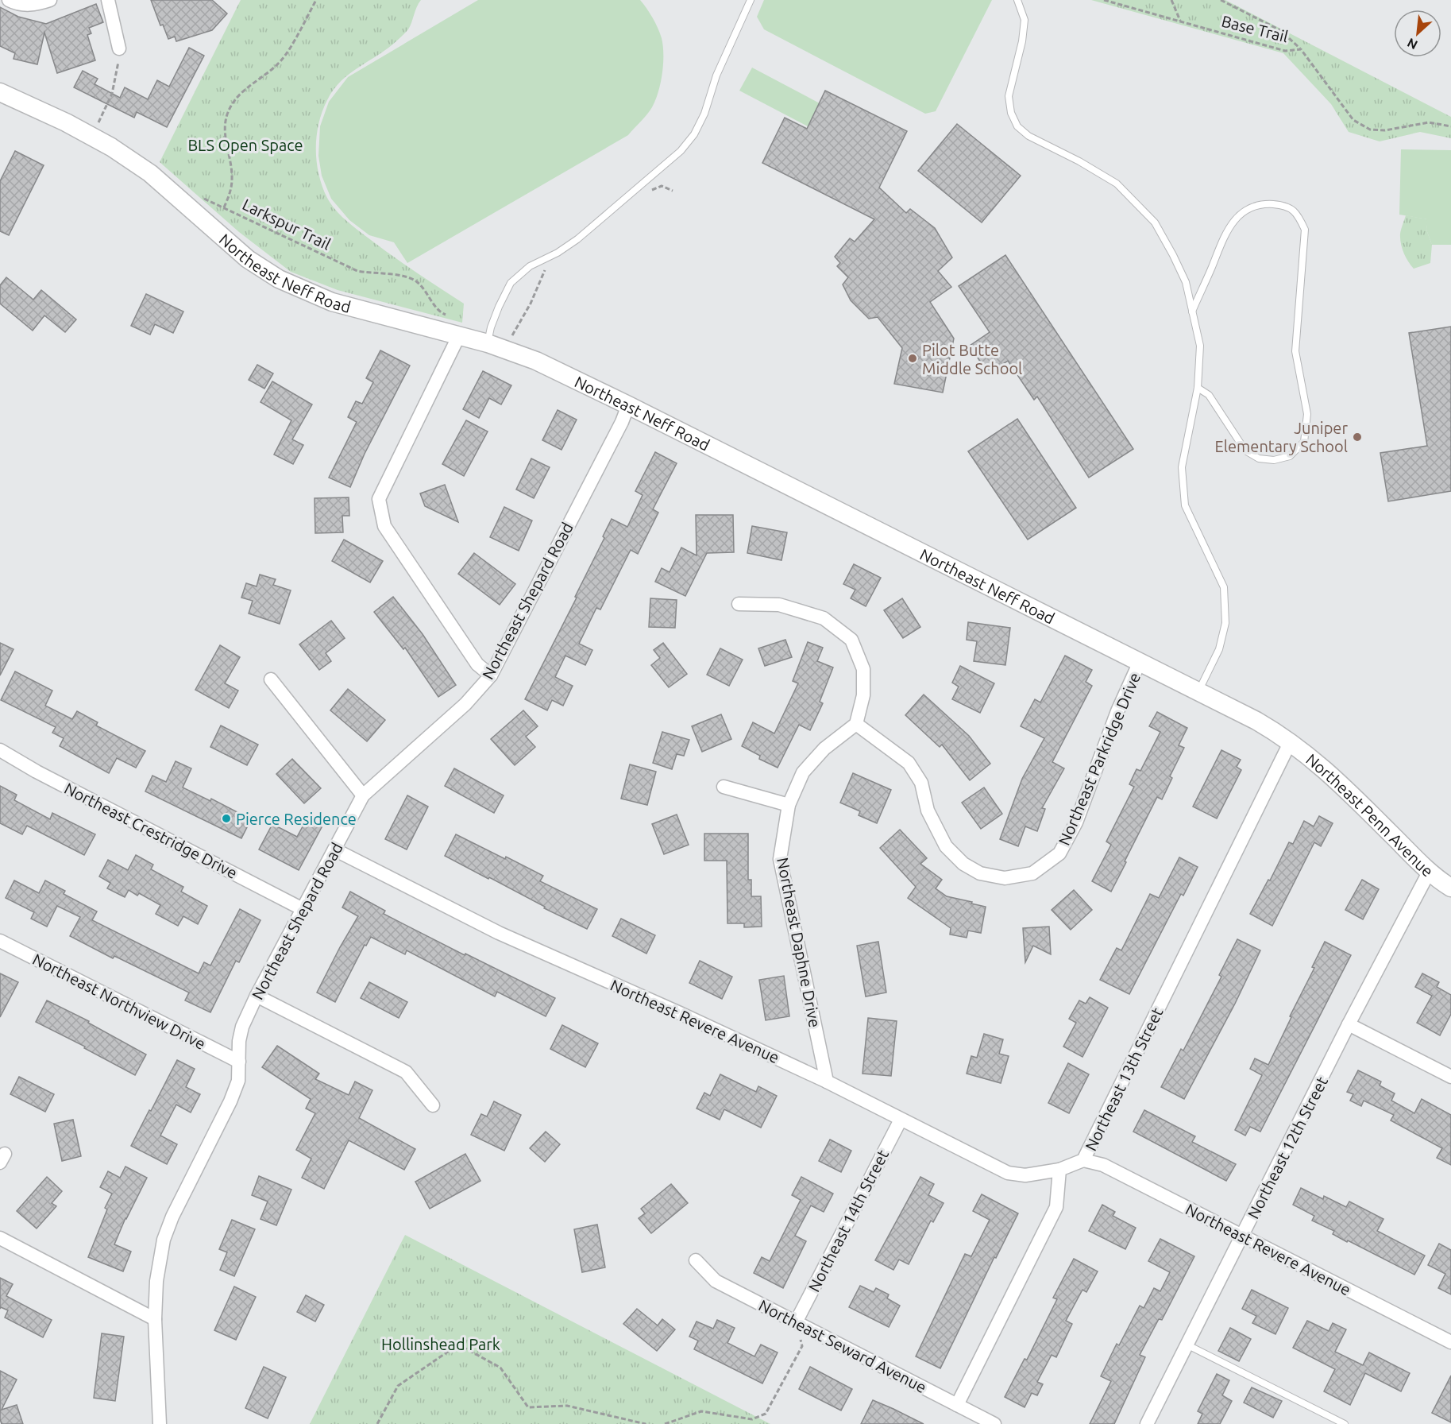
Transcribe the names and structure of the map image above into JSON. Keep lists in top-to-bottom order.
{
  "streets": {
    "main road": ["Northeast Neff Road", "Northeast Penn Avenue"],
    "street": [
      "Northeast Shepard Road",
      "Northeast Parkridge Drive",
      "Northeast Crestridge Drive",
      "Northeast Daphne Drive",
      "Northeast Northview Drive",
      "Northeast Revere Avenue",
      "Northeast 13th Street",
      "Northeast 12th Street",
      "Northeast 14th Street",
      "Northeast Seward Avenue"
    ],
    "path": ["Base Trail", "Larkspur Trail"]
  },
  "crossings": [
    ["Northeast Neff Road", "Northeast Shepard Road"],
    ["Northeast Neff Road", "Northeast Parkridge Drive"],
    ["Northeast Neff Road", "Northeast Penn Avenue"],
    ["Northeast Neff Road", "Northeast 13th Street"],
    ["Northeast Shepard Road", "Northeast Crestridge Drive"],
    ["Northeast Shepard Road", "Northeast Northview Drive"],
    ["Northeast Shepard Road", "Northeast Revere Avenue"],
    ["Northeast Parkridge Drive", "Northeast Daphne Drive"],
    ["Northeast Penn Avenue", "Northeast 13th Street"],
    ["Northeast Penn Avenue", "Northeast 12th Street"],
    ["Northeast Daphne Drive", "Northeast Revere Avenue"],
    ["Northeast Revere Avenue", "Northeast 13th Street"],
    ["Northeast Revere Avenue", "Northeast 12th Street"],
    ["Northeast Revere Avenue", "Northeast 14th Street"],
    ["Northeast 14th Street", "Northeast Seward Avenue"]
  ],
  "parks": ["BLS Open Space", "Hollinshead Park"],
  "places": ["Pilot Butte Middle School", "Juniper Elementary School", "Pierce Residence"],
  "north": "bottom left"
}
